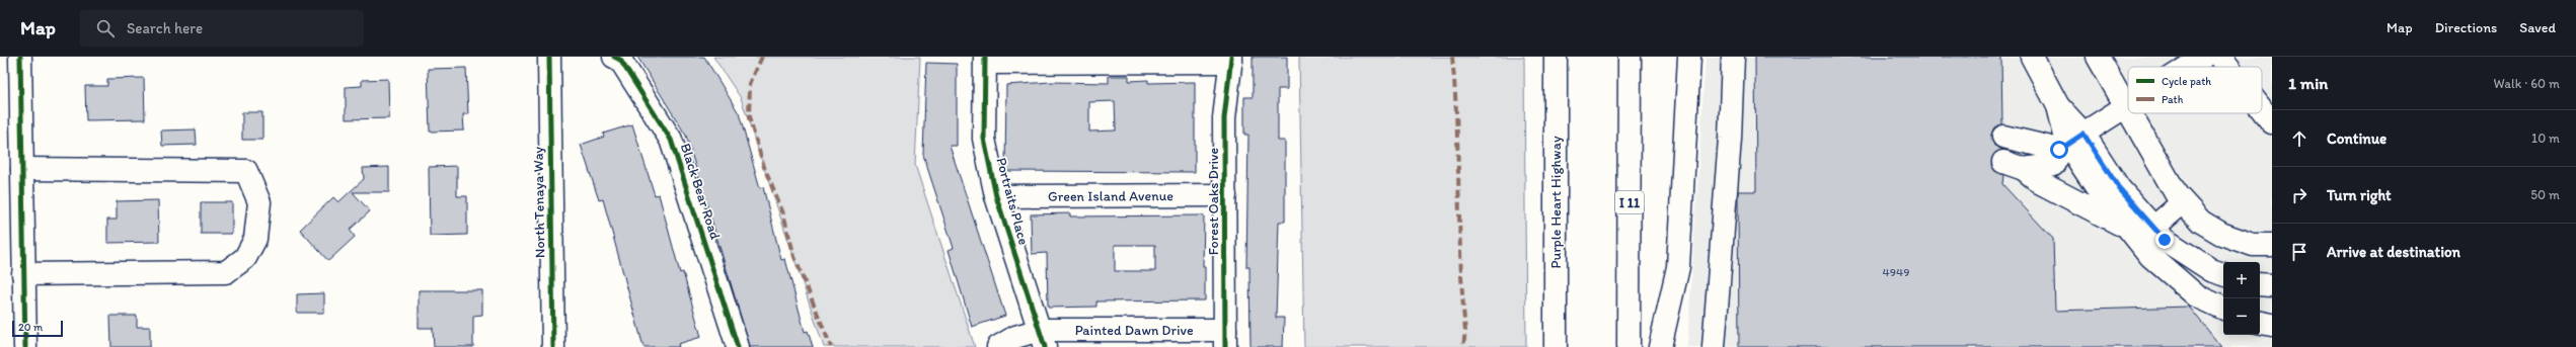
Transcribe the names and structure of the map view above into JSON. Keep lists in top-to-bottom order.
{
  "streets": {
    "main road": [
      "Black Bear Road",
      "Green Island Avenue",
      "Portraits Place",
      "Forest Oaks Drive",
      "North Tenaya Way",
      "Purple Heart Highway",
      "I 11",
      "Painted Dawn Drive"
    ]
  },
  "crossings": [
    ["Green Island Avenue", "Portraits Place"],
    ["Green Island Avenue", "Forest Oaks Drive"],
    ["Portraits Place", "Painted Dawn Drive"],
    ["Forest Oaks Drive", "Painted Dawn Drive"]
  ],
  "house_numbers": ["4949"],
  "legend": ["Cycle path", "Path"],
  "scale_bar": "20 m",
  "page": {
    "header": "Map",
    "search": "Search here",
    "nav": ["Map", "Directions", "Saved"],
    "heading": ["1 min", "Walk · 60 m"],
    "list": [
      ["Continue", "10 m"],
      ["Turn right", "50 m"],
      "Arrive at destination"
    ],
    "map_buttons": ["+", "−"],
    "scale": "20 m"
  }
}
